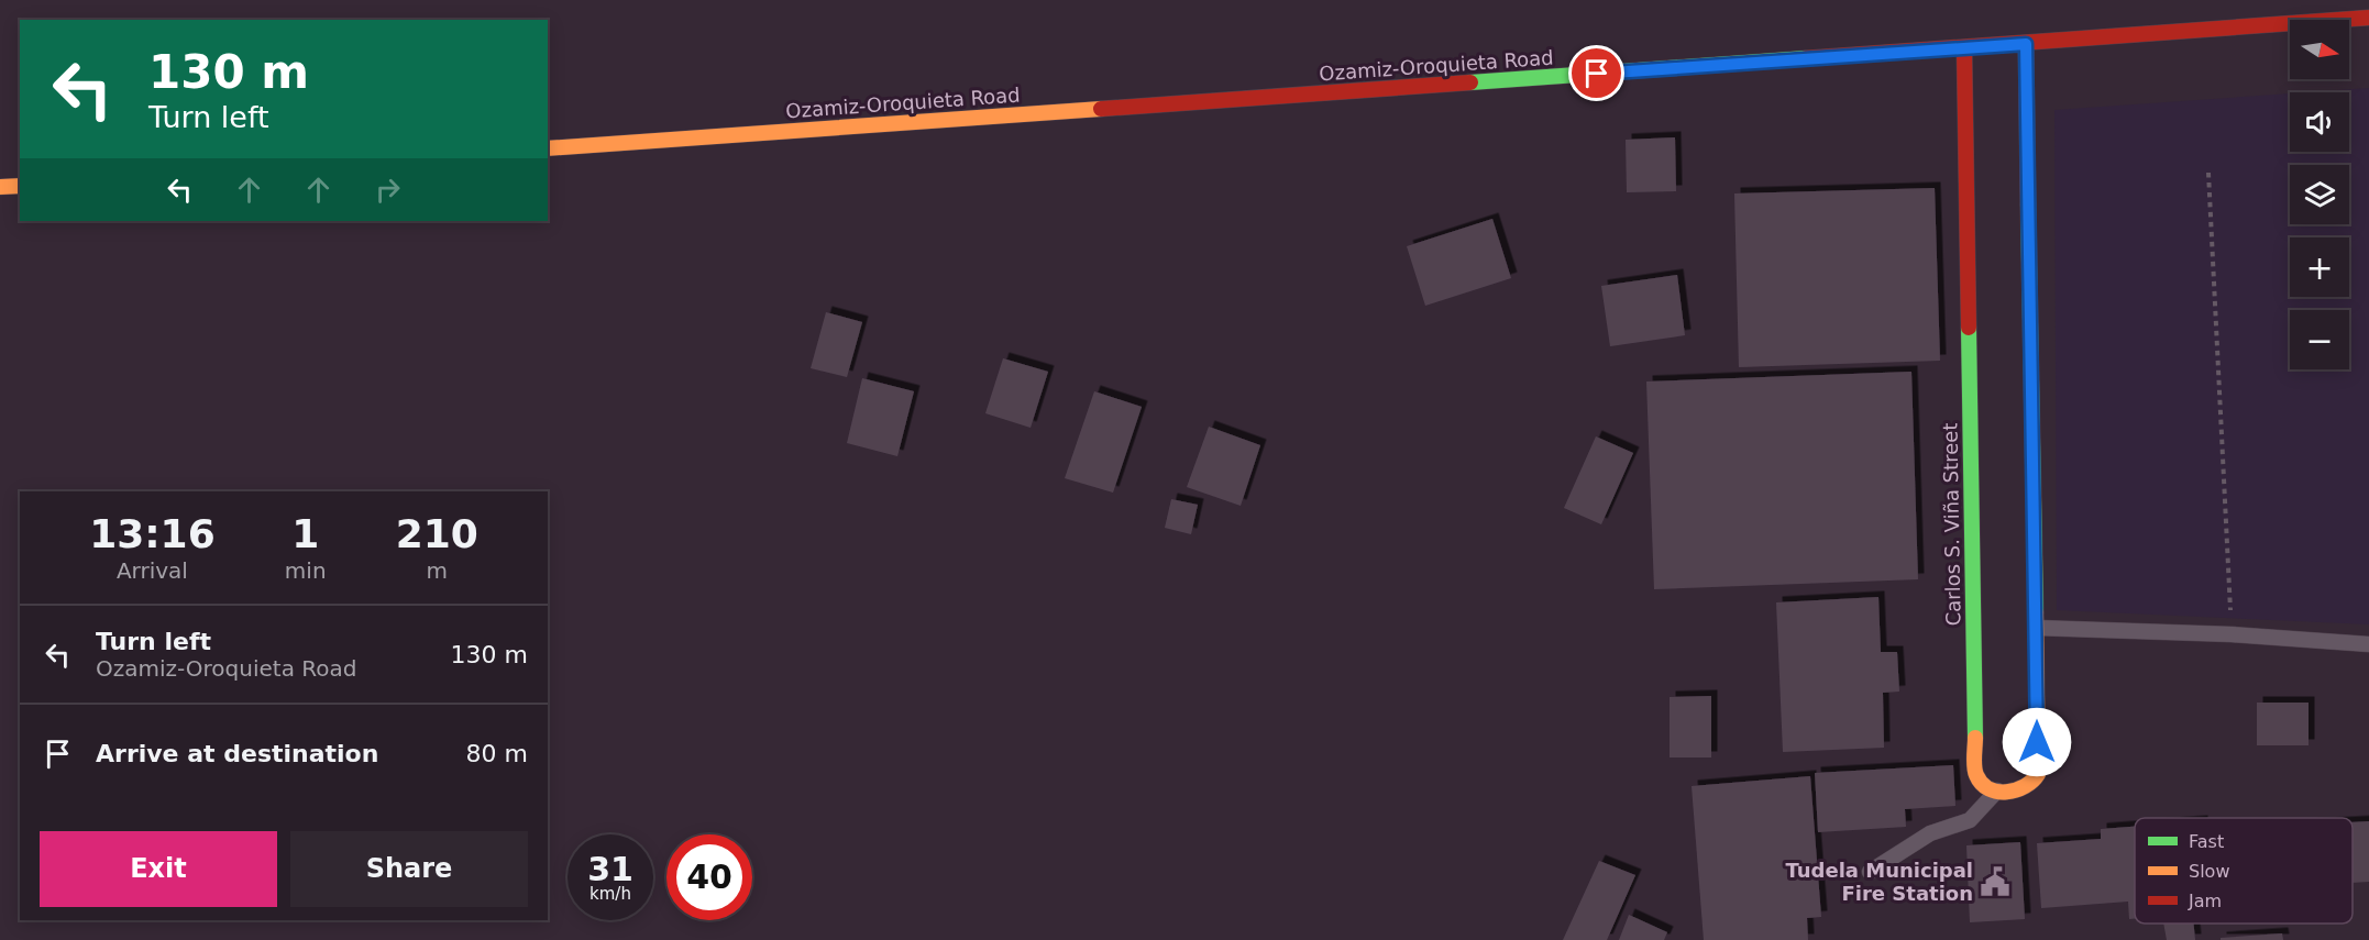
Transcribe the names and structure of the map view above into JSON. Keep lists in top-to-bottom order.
{
  "streets": {
    "main road": ["Ozamiz-Oroquieta Road", "Carlos S. Viña Street"]
  },
  "crossings": [
    ["Ozamiz-Oroquieta Road", "Carlos S. Viña Street"]
  ],
  "places": {
    "public building": ["Tudela Municipal Fire Station"]
  },
  "legend": ["Fast", "Slow", "Jam"],
  "north": "right",
  "page": {
    "map_buttons": ["+", "−"],
    "turn": ["130 m", "Turn left"],
    "eta": [
      "13:16",
      "Arrival",
      "1",
      "min",
      "210",
      "m"
    ],
    "list": [
      {
        "name": "Turn left",
        "note": "Ozamiz-Oroquieta Road",
        "value": "130 m"
      },
      {
        "name": "Arrive at destination",
        "value": "80 m"
      }
    ],
    "buttons": ["Exit", "Share"],
    "speed": "31 km/h",
    "limit": "40"
  }
}
